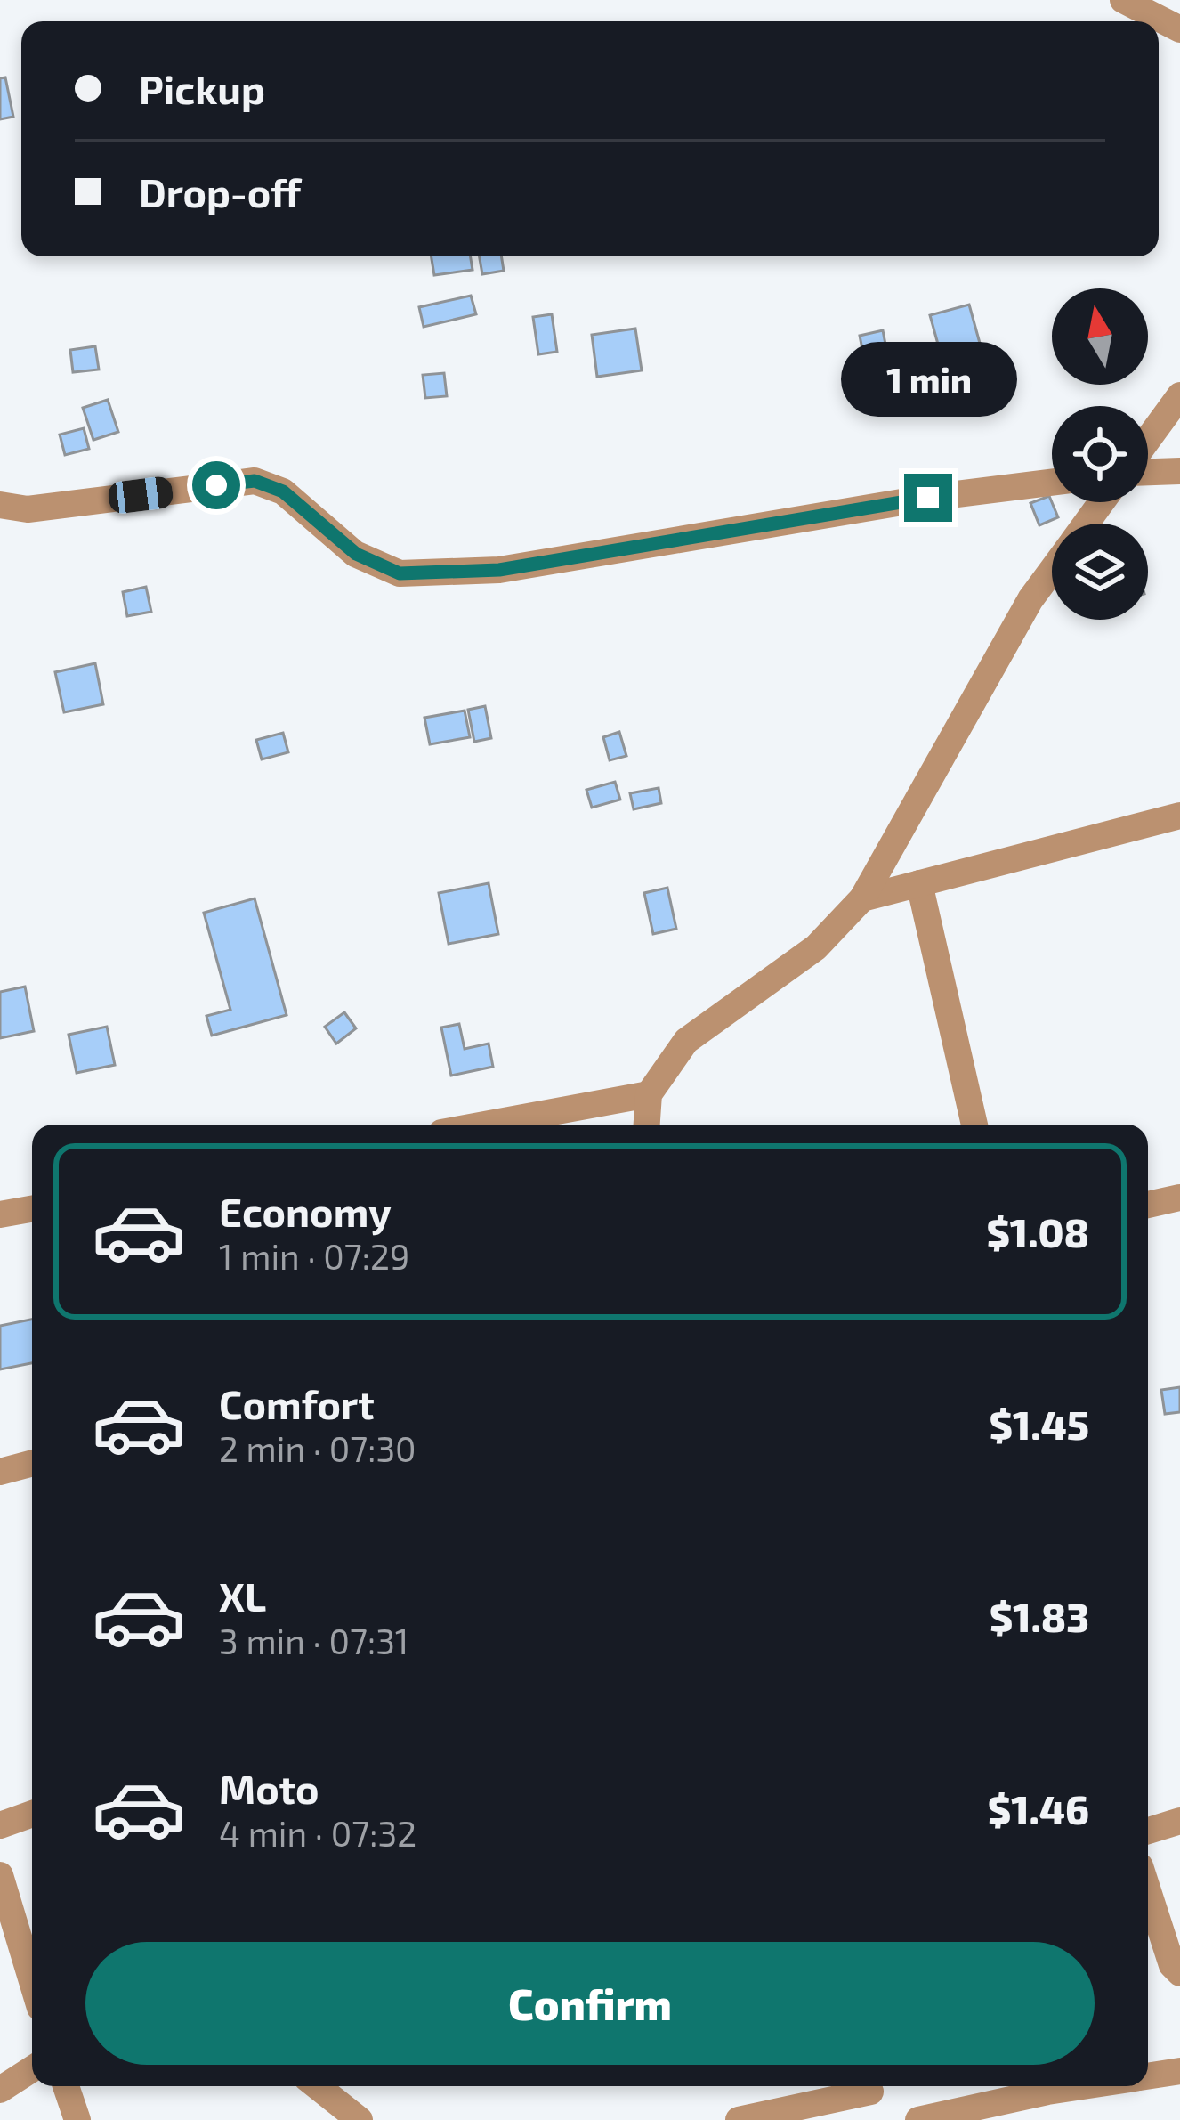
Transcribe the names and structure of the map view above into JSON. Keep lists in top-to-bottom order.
{
  "north": "top",
  "page": {
    "banner": ["Pickup", "Drop-off"],
    "bubble": "1 min",
    "list": [
      {
        "name": "Economy",
        "note": "1 min · 07:29",
        "value": "$1.08"
      },
      {
        "name": "Comfort",
        "note": "2 min · 07:30",
        "value": "$1.45"
      },
      {
        "name": "XL",
        "note": "3 min · 07:31",
        "value": "$1.83"
      },
      {
        "name": "Moto",
        "note": "4 min · 07:32",
        "value": "$1.46"
      }
    ],
    "buttons": "Confirm"
  }
}
